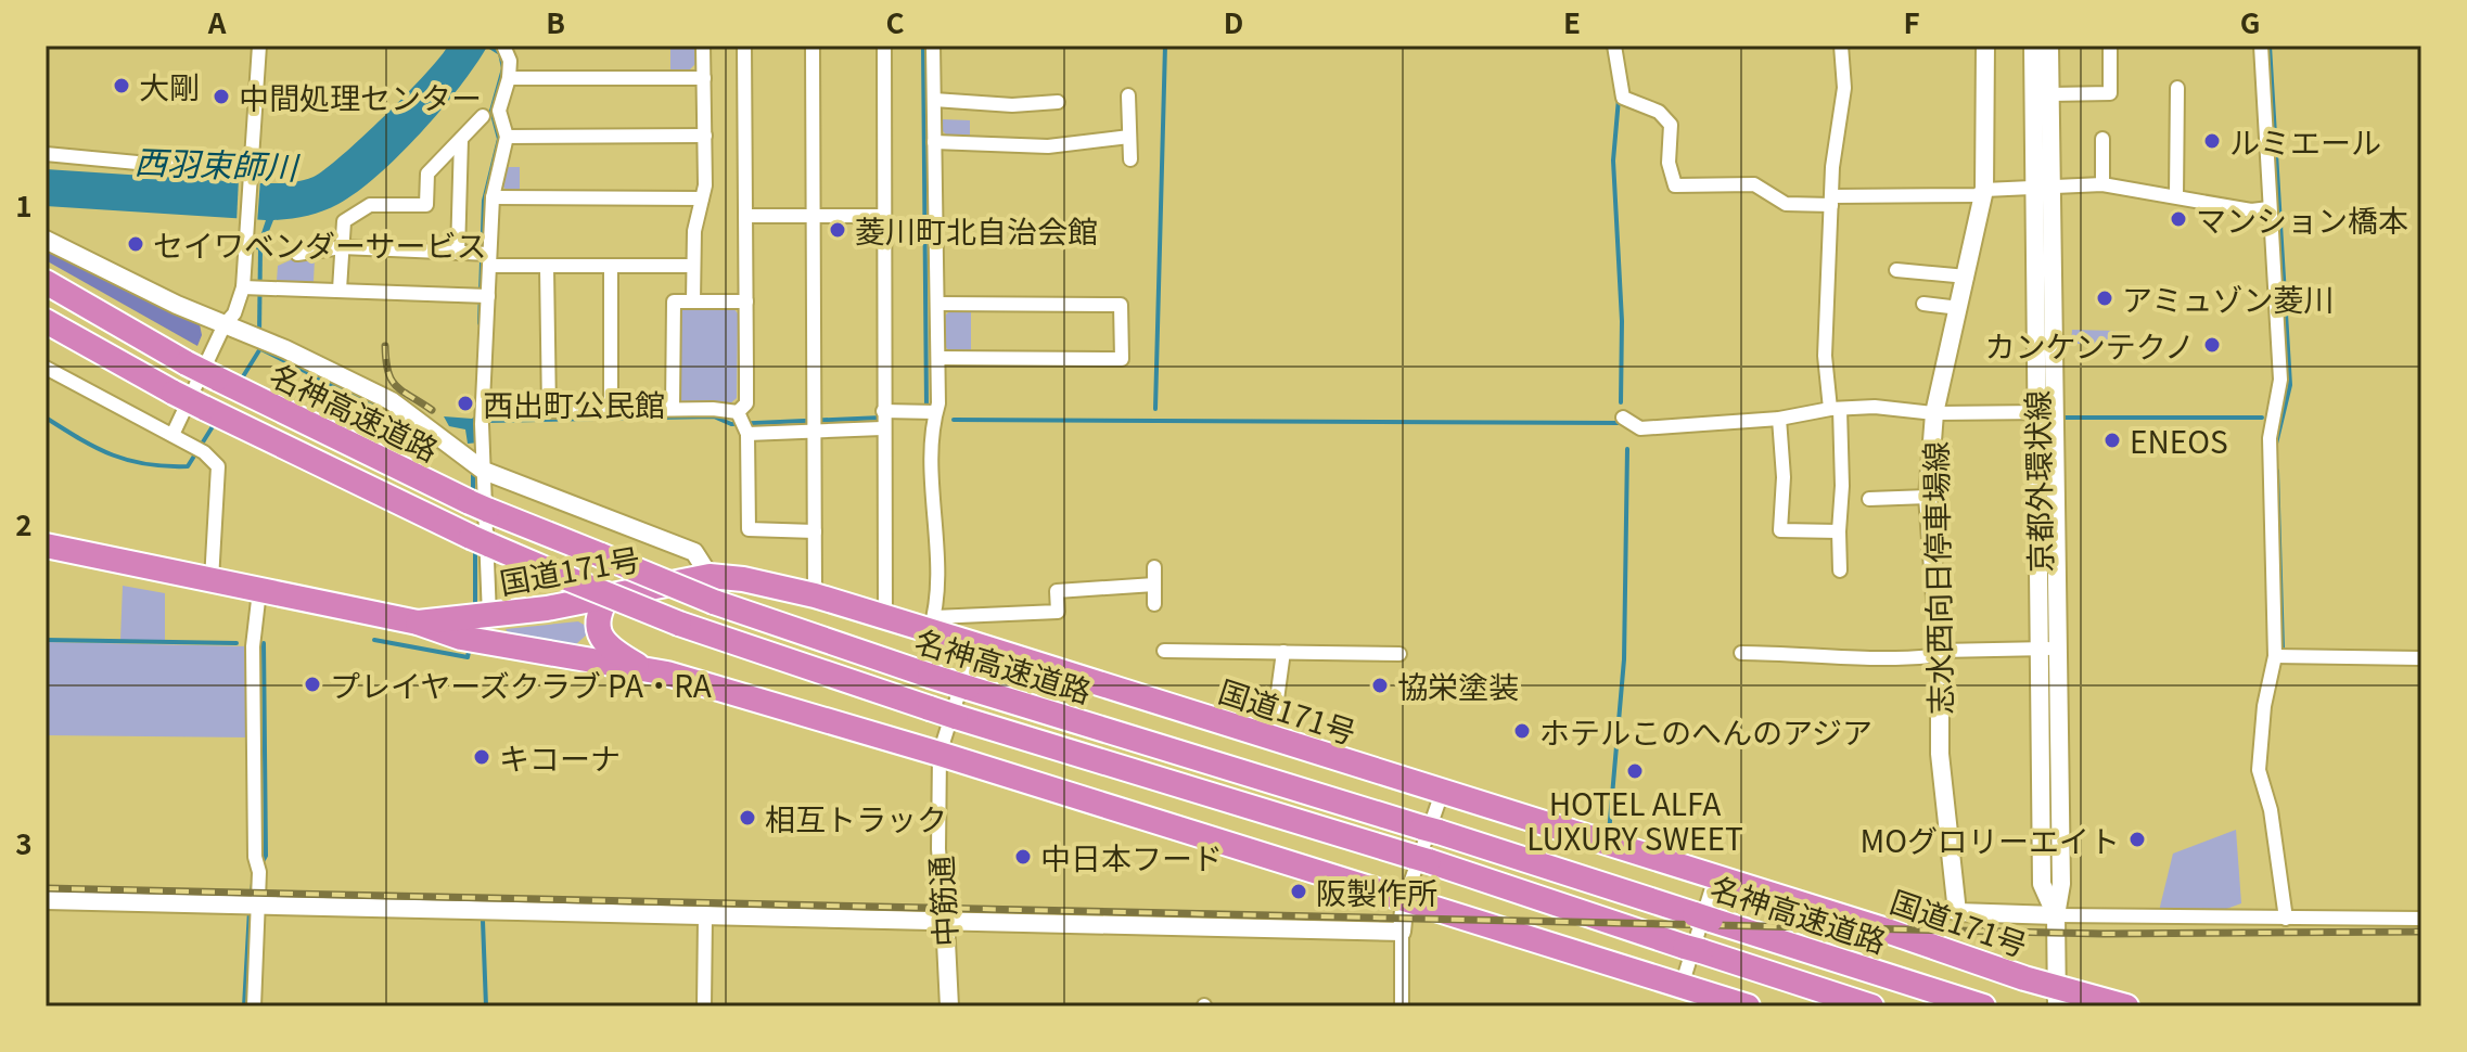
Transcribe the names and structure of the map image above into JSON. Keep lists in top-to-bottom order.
{
  "streets": {
    "highway": ["名神高速道路", "国道171号"],
    "street": ["京都外環状線", "志水西向日停車場線", "中筋通"]
  },
  "crossings": [
    ["京都外環状線", "国道171号"],
    ["国道171号", "中筋通"]
  ],
  "water": ["西羽束師川"],
  "places": [
    "大剛",
    "中間処理センター",
    "ルミエール",
    "マンション橋本",
    "菱川町北自治会館",
    "セイワベンダーサービス",
    "アミュゾン菱川",
    "カンケンテクノ",
    "西出町公民館",
    "ENEOS",
    "プレイヤーズクラブ PA・RA",
    "協栄塗装",
    "ホテルこのへんのアジア",
    "キコーナ",
    "HOTEL ALFA LUXURY SWEET",
    "相互トラック",
    "MOグロリーエイト",
    "中日本フード",
    "阪製作所"
  ],
  "grid": {
    "columns": [
      "A",
      "B",
      "C",
      "D",
      "E",
      "F",
      "G"
    ],
    "rows": ["1", "2", "3"]
  }
}
